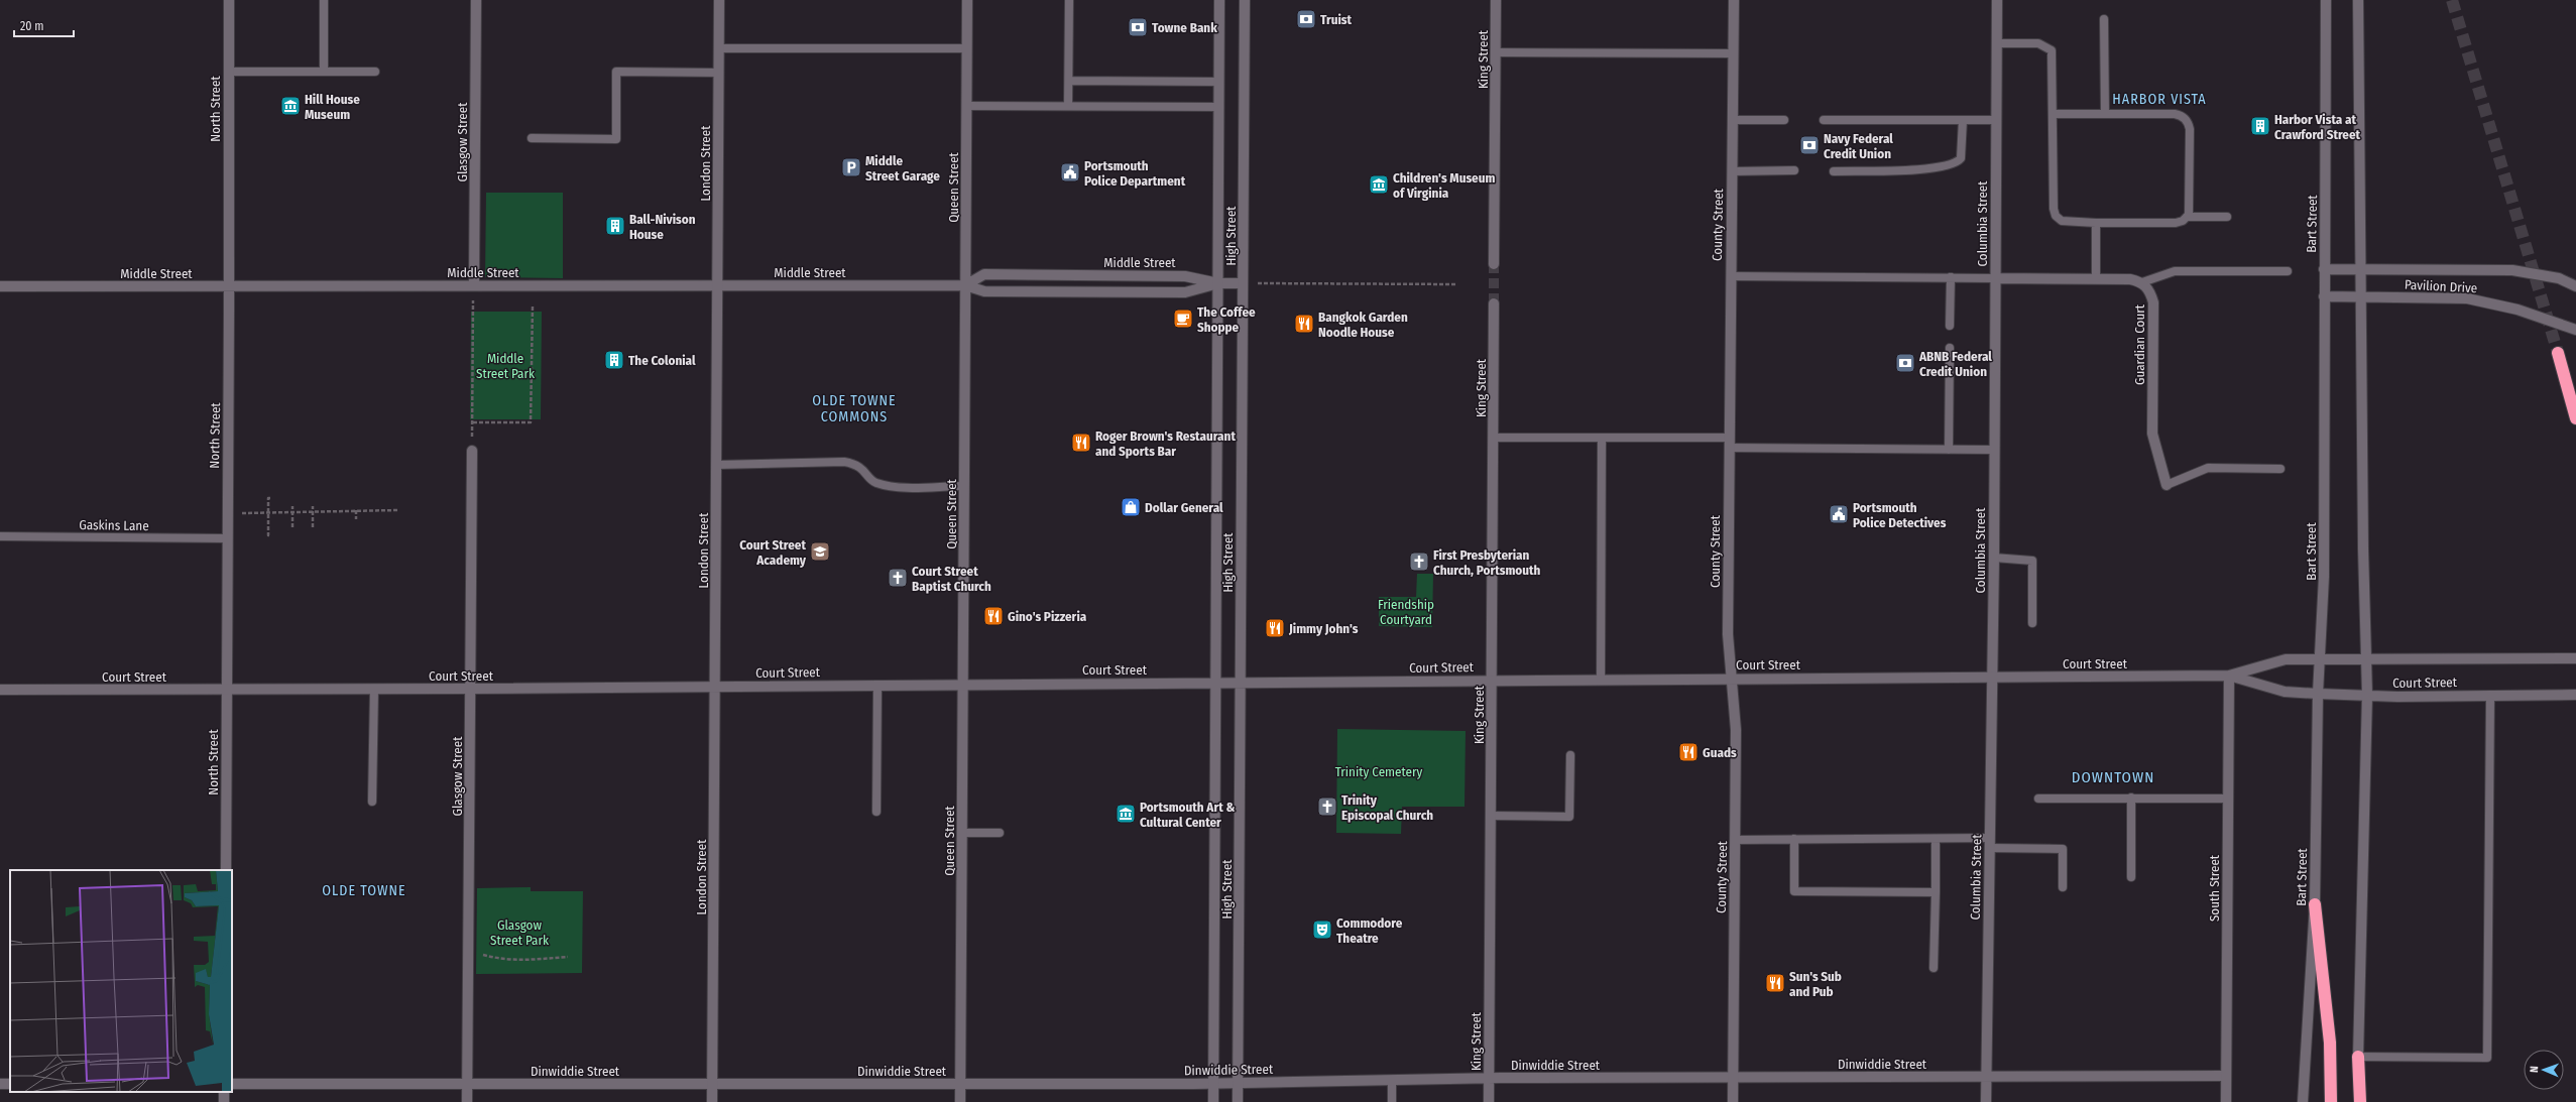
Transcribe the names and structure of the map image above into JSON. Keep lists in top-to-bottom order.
{
  "streets": {
    "street": [
      "King Street",
      "North Street",
      "Glasgow Street",
      "London Street",
      "Queen Street",
      "Columbia Street",
      "Bart Street",
      "County Street",
      "High Street",
      "Middle Street",
      "Pavilion Drive",
      "Guardian Court",
      "Court Street",
      "South Street",
      "Dinwiddie Street"
    ],
    "lane": ["Gaskins Lane"]
  },
  "crossings": [
    ["King Street", "Court Street"],
    ["King Street", "Dinwiddie Street"],
    ["North Street", "Middle Street"],
    ["North Street", "Gaskins Lane"],
    ["North Street", "Court Street"],
    ["Glasgow Street", "Middle Street"],
    ["Glasgow Street", "Court Street"],
    ["Glasgow Street", "Dinwiddie Street"],
    ["London Street", "Middle Street"],
    ["London Street", "Court Street"],
    ["London Street", "Dinwiddie Street"],
    ["Queen Street", "Middle Street"],
    ["Queen Street", "Court Street"],
    ["Queen Street", "Dinwiddie Street"],
    ["Columbia Street", "Court Street"],
    ["Columbia Street", "Dinwiddie Street"],
    ["Bart Street", "Pavilion Drive"],
    ["Bart Street", "Court Street"],
    ["County Street", "Court Street"],
    ["County Street", "Dinwiddie Street"],
    ["High Street", "Middle Street"],
    ["High Street", "Court Street"],
    ["High Street", "Dinwiddie Street"],
    ["Court Street", "South Street"],
    ["South Street", "Dinwiddie Street"]
  ],
  "districts": [
    "HARBOR VISTA",
    "OLDE TOWNE COMMONS",
    "DOWNTOWN",
    "OLDE TOWNE"
  ],
  "parks": [
    "Middle Street Park",
    "Friendship Courtyard",
    "Trinity Cemetery",
    "Glasgow Street Park"
  ],
  "places": {
    "bank": [
      "Truist",
      "Towne Bank",
      "Navy Federal Credit Union",
      "ABNB Federal Credit Union"
    ],
    "museum": ["Hill House Museum", "Children's Museum of Virginia", "Portsmouth Art & Cultural Center"],
    "building": ["Harbor Vista at Crawford Street", "Ball-Nivison House", "The Colonial"],
    "parking": ["Middle Street Garage"],
    "public building": ["Portsmouth Police Department", "Portsmouth Police Detectives"],
    "cafe": ["The Coffee Shoppe"],
    "restaurant": [
      "Bangkok Garden Noodle House",
      "Roger Brown's Restaurant and Sports Bar",
      "Gino's Pizzeria",
      "Jimmy John's",
      "Guads",
      "Sun's Sub and Pub"
    ],
    "shop": ["Dollar General"],
    "school or university": ["Court Street Academy"],
    "church": ["First Presbyterian Church, Portsmouth", "Court Street Baptist Church", "Trinity Episcopal Church"],
    "theatre": ["Commodore Theatre"]
  },
  "scale_bar": "20 m",
  "north": "left"
}
